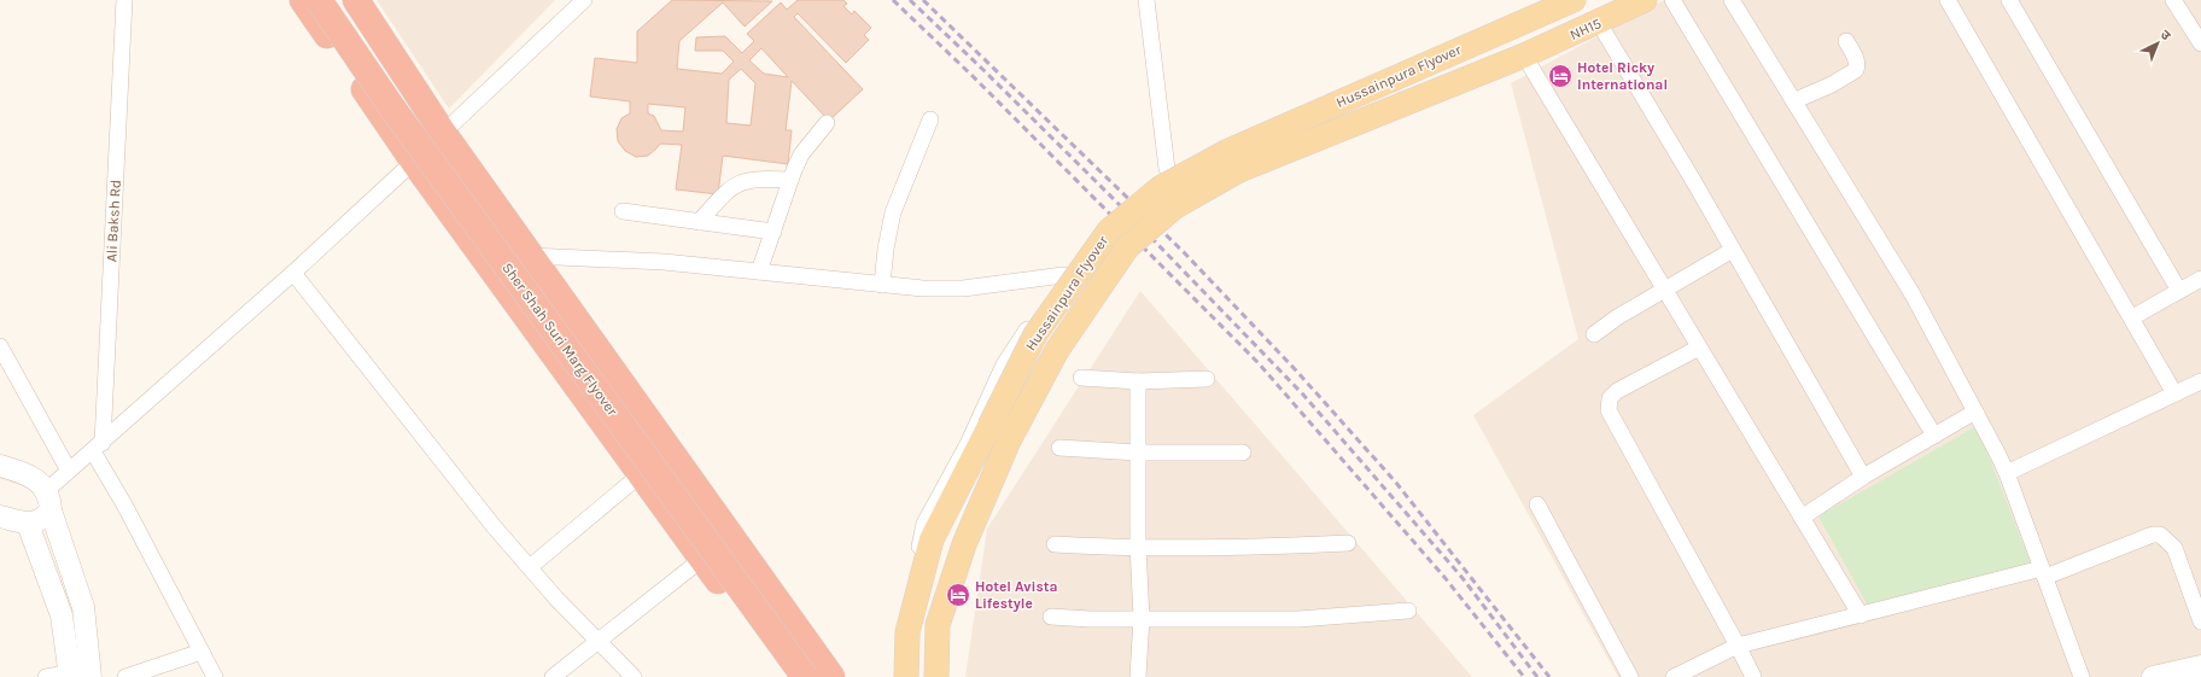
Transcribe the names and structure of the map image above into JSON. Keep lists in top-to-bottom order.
{
  "streets": {
    "highway": ["Sher Shah Suri Marg Flyover"],
    "main road": ["NH15", "Hussainpura Flyover"],
    "street": ["Ali Baksh Rd"]
  },
  "crossings": [
    ["NH15", "Hussainpura Flyover"]
  ],
  "places": {
    "hotel": ["Hotel Ricky International", "Hotel Avista Lifestyle"]
  },
  "north": "top right"
}
